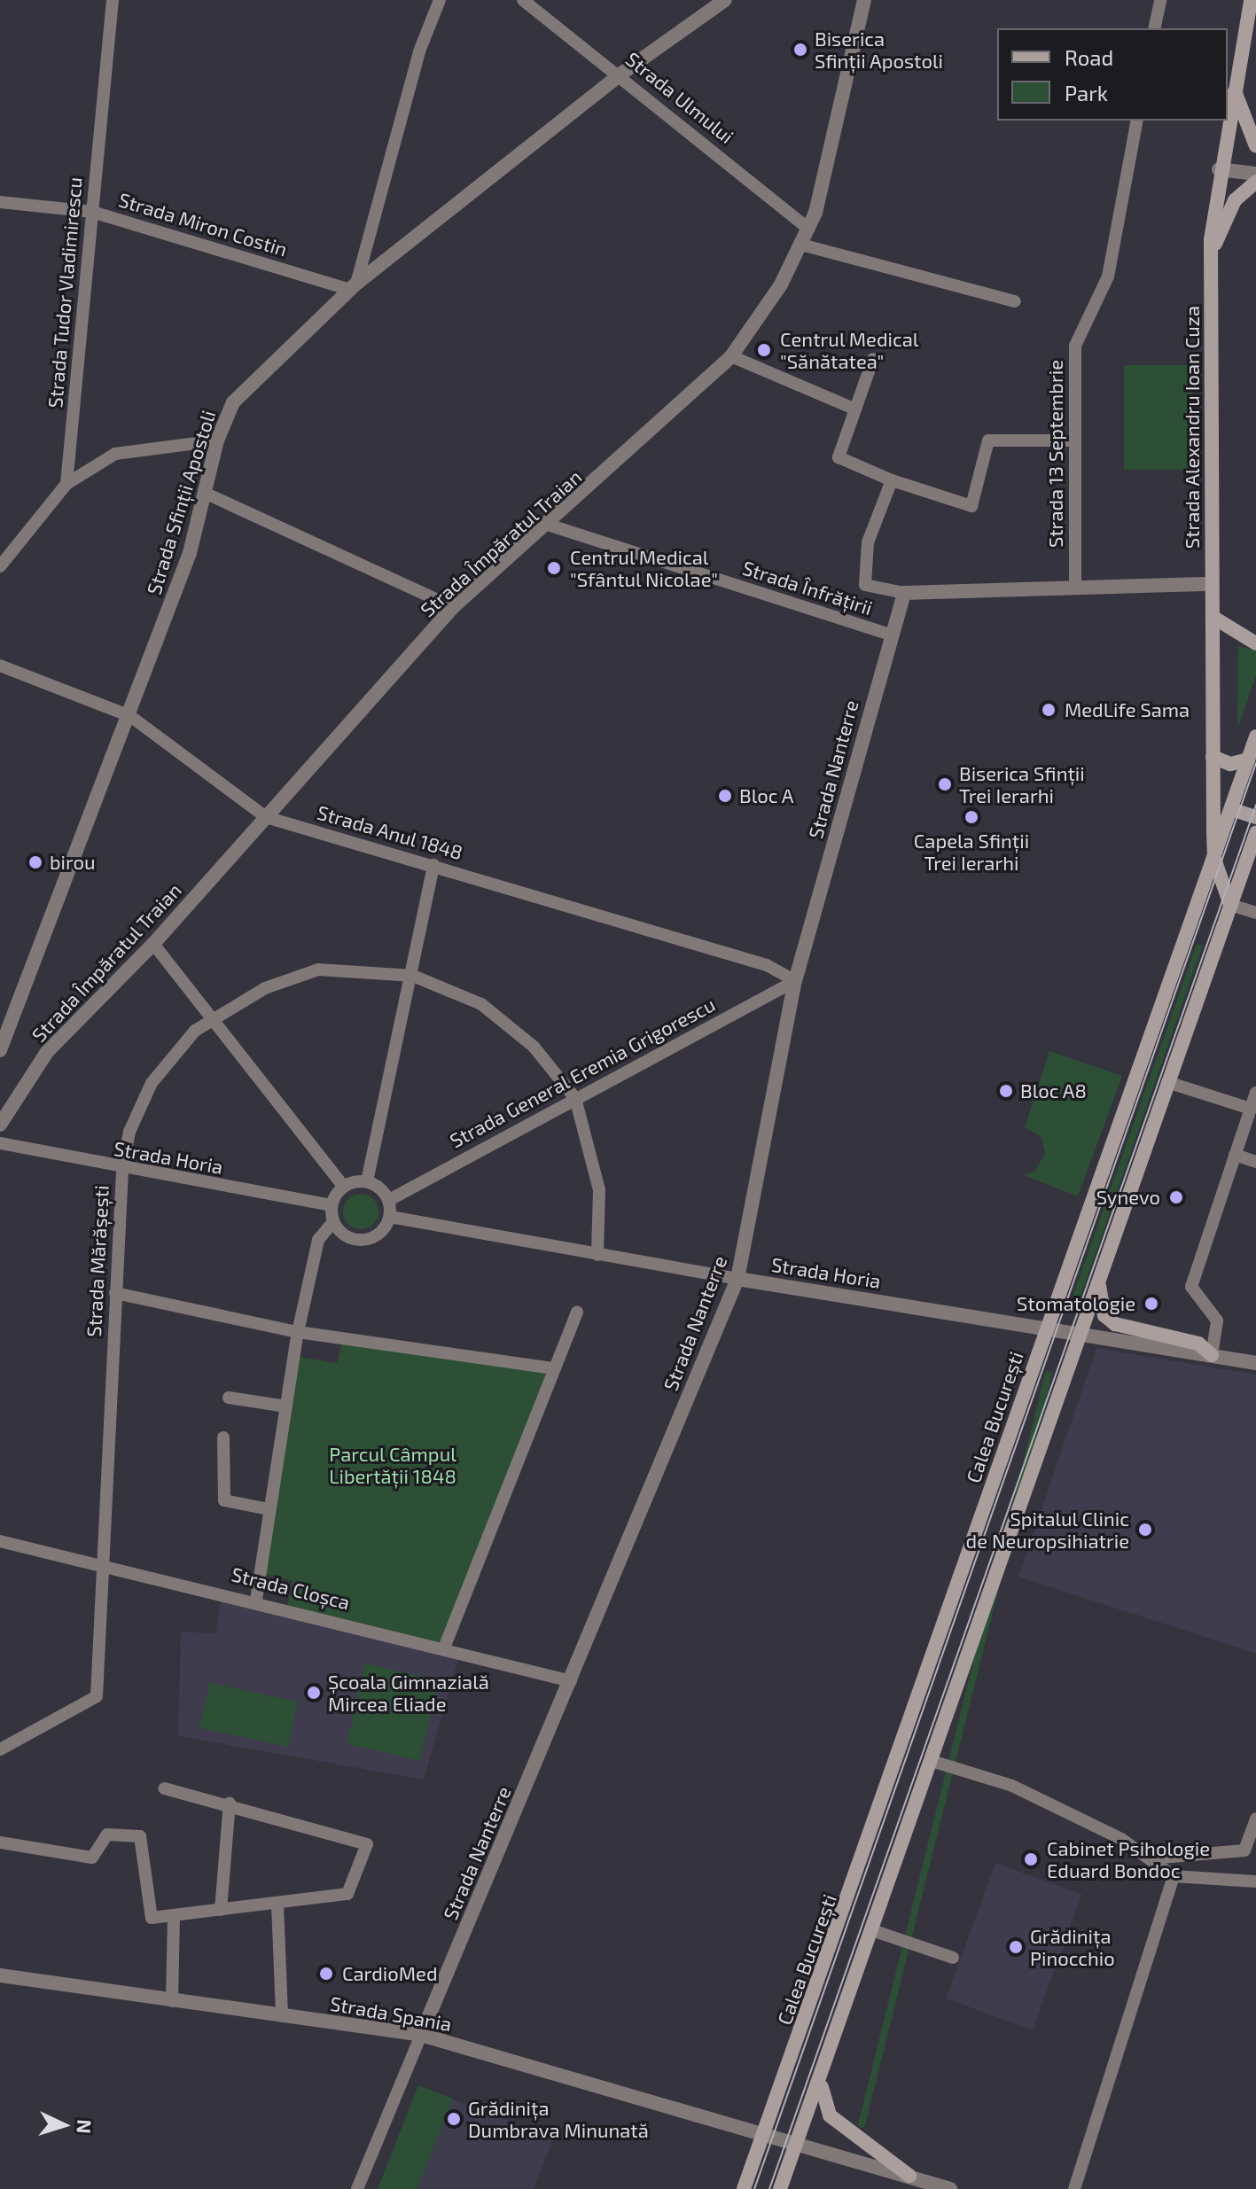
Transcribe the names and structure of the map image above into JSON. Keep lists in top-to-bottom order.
{
  "streets": {
    "main road": ["Strada Alexandru Ioan Cuza", "Calea București"],
    "street": [
      "Strada Ulmului",
      "Strada Miron Costin",
      "Strada Tudor Vladimirescu",
      "Strada 13 Septembrie",
      "Strada Sfinții Apostoli",
      "Strada Împăratul Traian",
      "Strada Înfrățirii",
      "Strada Nanterre",
      "Strada Anul 1848",
      "Strada General Eremia Grigorescu",
      "Strada Horia",
      "Strada Mărășești",
      "Strada Cloșca",
      "Strada Spania"
    ]
  },
  "crossings": [
    ["Strada Ulmului", "Strada Sfinții Apostoli"],
    ["Strada Ulmului", "Strada Împăratul Traian"],
    ["Strada Miron Costin", "Strada Tudor Vladimirescu"],
    ["Strada Miron Costin", "Strada Sfinții Apostoli"],
    ["Strada Alexandru Ioan Cuza", "Strada Înfrățirii"],
    ["Strada Alexandru Ioan Cuza", "Calea București"],
    ["Strada 13 Septembrie", "Strada Înfrățirii"],
    ["Strada Sfinții Apostoli", "Strada Anul 1848"],
    ["Strada Împăratul Traian", "Strada Înfrățirii"],
    ["Strada Împăratul Traian", "Strada Anul 1848"],
    ["Strada Înfrățirii", "Strada Nanterre"],
    ["Strada Nanterre", "Strada Anul 1848"],
    ["Strada Nanterre", "Strada General Eremia Grigorescu"],
    ["Strada Nanterre", "Strada Horia"],
    ["Strada Nanterre", "Strada Cloșca"],
    ["Strada Nanterre", "Strada Spania"],
    ["Strada Anul 1848", "Strada General Eremia Grigorescu"],
    ["Strada General Eremia Grigorescu", "Strada Horia"],
    ["Strada General Eremia Grigorescu", "Strada Mărășești"],
    ["Strada Horia", "Strada Mărășești"],
    ["Strada Horia", "Calea București"],
    ["Strada Mărășești", "Strada Cloșca"],
    ["Calea București", "Strada Spania"]
  ],
  "parks": ["Parcul Câmpul Libertății 1848"],
  "places": [
    "Biserica Sfinții Apostoli",
    "Centrul Medical \"Sănătatea\"",
    "Centrul Medical \"Sfântul Nicolae\"",
    "MedLife Sama",
    "Biserica Sfinții Trei Ierarhi",
    "Bloc A",
    "Capela Sfinții Trei Ierarhi",
    "birou",
    "Bloc A8",
    "Synevo",
    "Stomatologie",
    "Spitalul Clinic de Neuropsihiatrie",
    "Școala Gimnazială Mircea Eliade",
    "Cabinet Psihologie Eduard Bondoc",
    "Grădinița Pinocchio",
    "CardioMed",
    "Grădinița Dumbrava Minunată"
  ],
  "legend": ["Road", "Park"],
  "north": "right"
}
